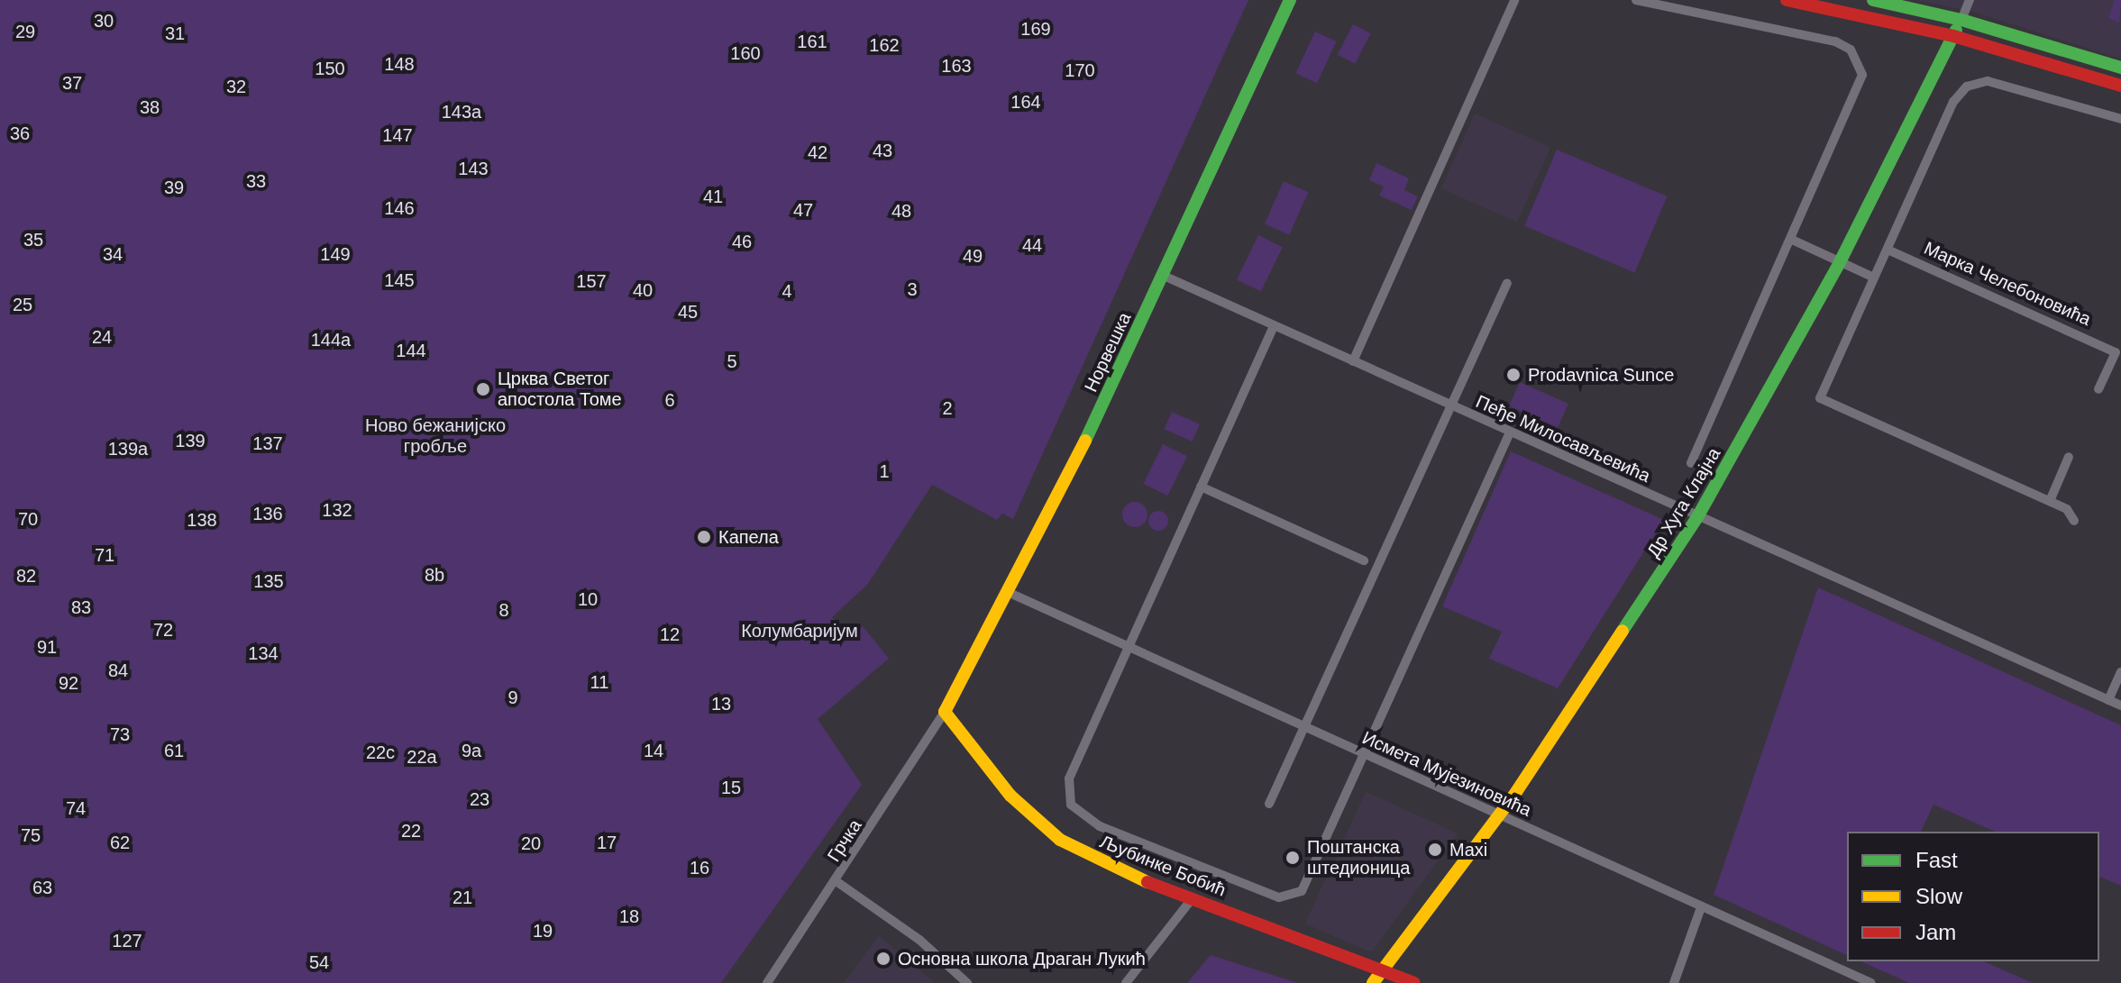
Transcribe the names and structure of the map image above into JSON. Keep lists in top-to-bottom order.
{
  "streets": {
    "main road": ["Норвешка", "Др Хуга Клајна", "Љубинке Бобић"],
    "street": [
      "Марка Челебоновића",
      "Пеђе Милосављевића",
      "Исмета Мујезиновића",
      "Грчка"
    ]
  },
  "crossings": [
    ["Норвешка", "Пеђе Милосављевића"],
    ["Норвешка", "Исмета Мујезиновића"],
    ["Норвешка", "Грчка"],
    ["Норвешка", "Љубинке Бобић"],
    ["Пеђе Милосављевића", "Др Хуга Клајна"],
    ["Др Хуга Клајна", "Исмета Мујезиновића"],
    ["Др Хуга Клајна", "Љубинке Бобић"],
    ["Грчка", "Љубинке Бобић"]
  ],
  "parks": [
    "30",
    "169",
    "29",
    "31",
    "161",
    "162",
    "160",
    "148",
    "163",
    "150",
    "170",
    "37",
    "32",
    "164",
    "38",
    "143a",
    "36",
    "147",
    "43",
    "42",
    "143",
    "33",
    "39",
    "41",
    "146",
    "47",
    "48",
    "35",
    "46",
    "44",
    "34",
    "149",
    "49",
    "145",
    "157",
    "3",
    "40",
    "4",
    "25",
    "45",
    "24",
    "144a",
    "144",
    "5",
    "6",
    "2",
    "Ново бежанијско гробље",
    "139",
    "137",
    "139a",
    "1",
    "132",
    "136",
    "70",
    "138",
    "71",
    "8b",
    "82",
    "135",
    "10",
    "83",
    "8",
    "72",
    "Колумбаријум",
    "12",
    "91",
    "134",
    "84",
    "11",
    "92",
    "9",
    "13",
    "73",
    "61",
    "9a",
    "14",
    "22c",
    "22a",
    "15",
    "23",
    "74",
    "22",
    "75",
    "62",
    "17",
    "20",
    "16",
    "63",
    "21",
    "18",
    "19",
    "127",
    "54"
  ],
  "places": [
    "Prodavnica Sunce",
    "Црква Светог апостола Томе",
    "Капела",
    "Maxi",
    "Поштанска штедионица",
    "Основна школа Драган Лукић"
  ],
  "legend": ["Fast", "Slow", "Jam"]
}
